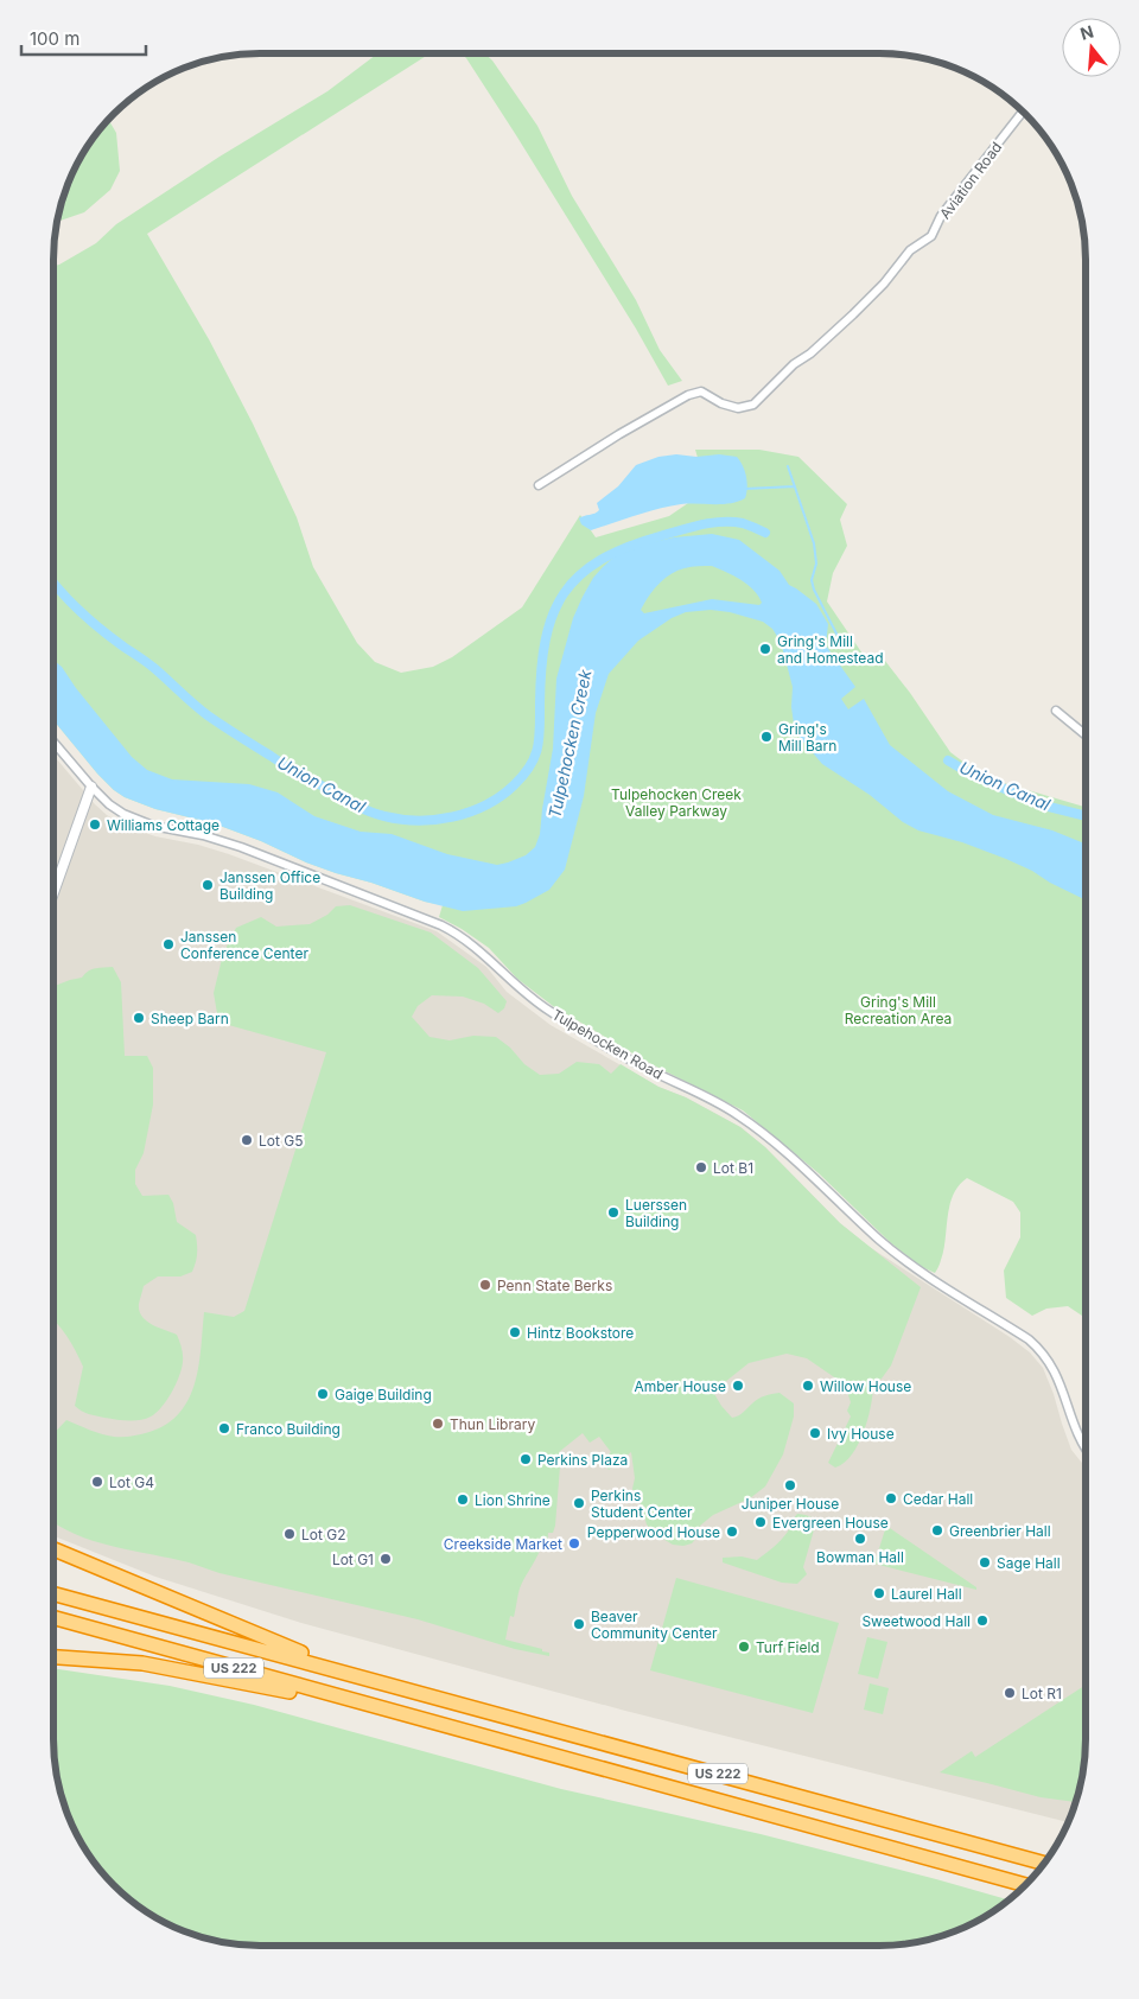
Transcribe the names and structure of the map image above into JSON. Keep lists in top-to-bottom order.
{
  "streets": {
    "highway": ["US 222"],
    "street": ["Aviation Road", "Tulpehocken Road"]
  },
  "water": ["Tulpehocken Creek", "Union Canal"],
  "parks": ["Tulpehocken Creek Valley Parkway", "Gring's Mill Recreation Area"],
  "places": [
    "Gring's Mill and Homestead",
    "Gring's Mill Barn",
    "Williams Cottage",
    "Janssen Office Building",
    "Janssen Conference Center",
    "Sheep Barn",
    "Lot G5",
    "Lot B1",
    "Luerssen Building",
    "Penn State Berks",
    "Hintz Bookstore",
    "Amber House",
    "Willow House",
    "Gaige Building",
    "Thun Library",
    "Franco Building",
    "Ivy House",
    "Perkins Plaza",
    "Lot G4",
    "Juniper House",
    "Cedar Hall",
    "Lion Shrine",
    "Perkins Student Center",
    "Evergreen House",
    "Greenbrier Hall",
    "Pepperwood House",
    "Lot G2",
    "Bowman Hall",
    "Creekside Market",
    "Lot G1",
    "Sage Hall",
    "Laurel Hall",
    "Sweetwood Hall",
    "Beaver Community Center",
    "Turf Field",
    "Lot R1"
  ],
  "scale_bar": "100 m",
  "north": "top"
}
